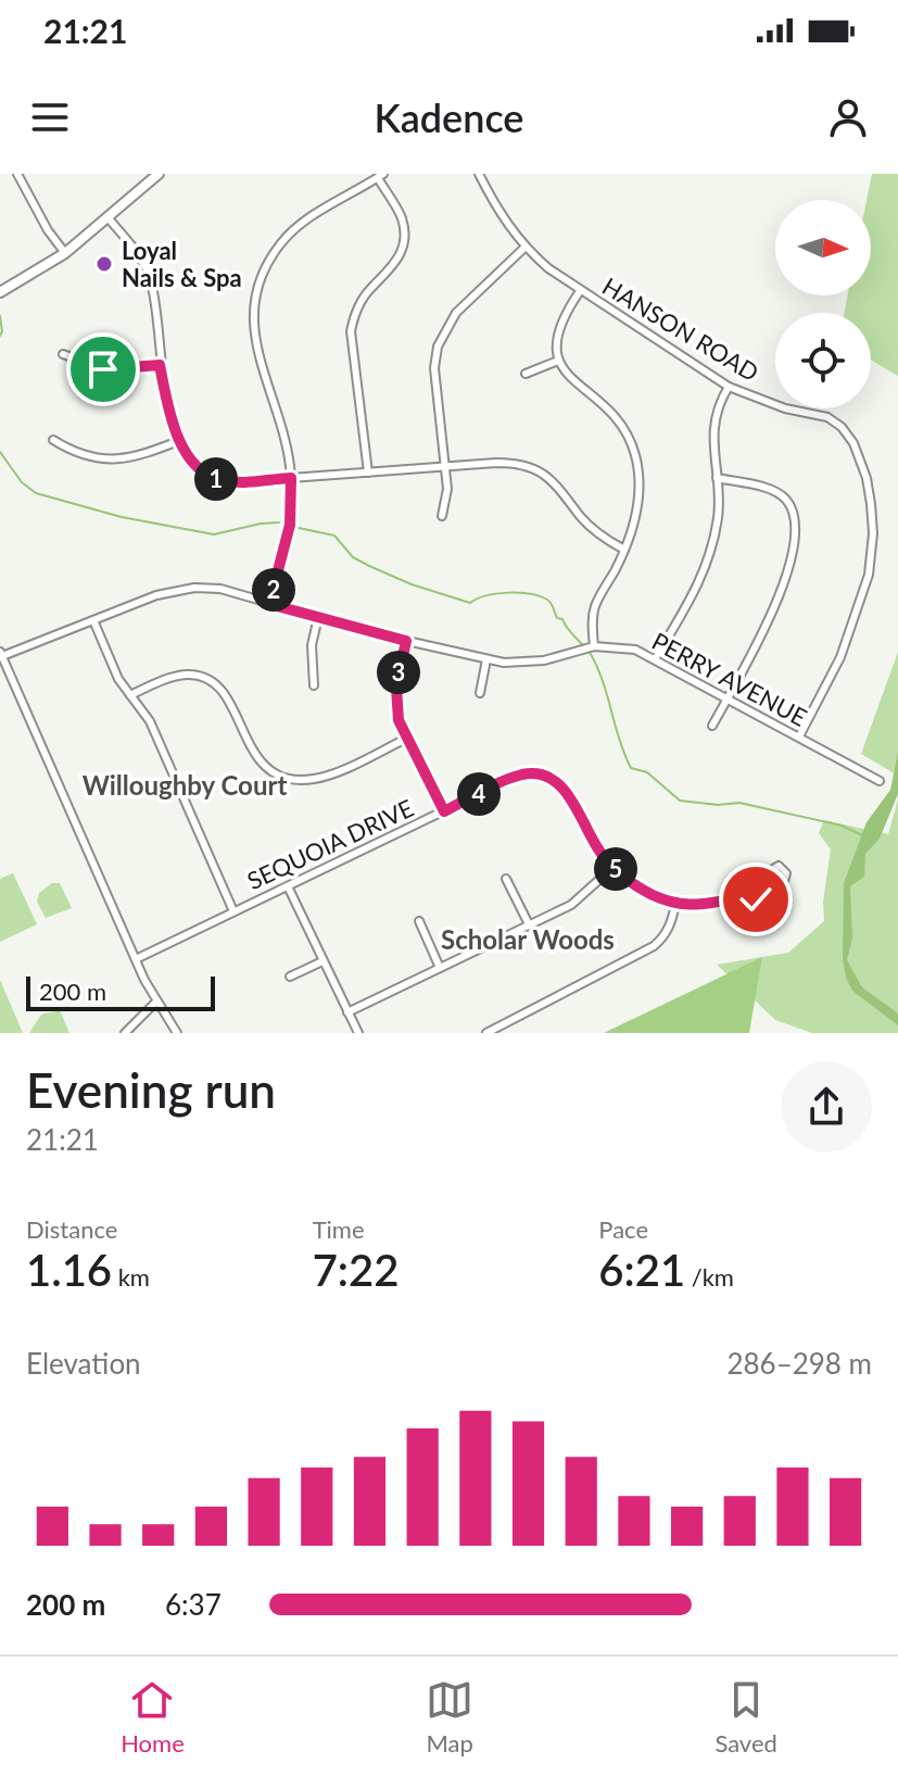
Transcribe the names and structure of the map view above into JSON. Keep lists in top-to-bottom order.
{
  "streets": {
    "street": ["HANSON ROAD", "PERRY AVENUE", "SEQUOIA DRIVE"]
  },
  "crossings": [
    ["HANSON ROAD", "PERRY AVENUE"]
  ],
  "districts": ["Willoughby Court", "Scholar Woods"],
  "places": ["Loyal Nails & Spa"],
  "scale_bar": "200 m",
  "north": "right",
  "page": {
    "status": "21:21",
    "header": "Kadence",
    "pins": [
      "1",
      "2",
      "3",
      "4",
      "5"
    ],
    "scale": "200 m",
    "heading": ["Evening run", "21:21"],
    "stats": [
      ["Distance", "1.16 km"],
      ["Time", "7:22"],
      ["Pace", "6:21 /km"]
    ],
    "chart": ["Elevation", "286–298 m"],
    "list": [
      {
        "name": "200 m",
        "note": "6:37"
      }
    ],
    "tabs": ["Home", "Map", "Saved"]
  }
}
